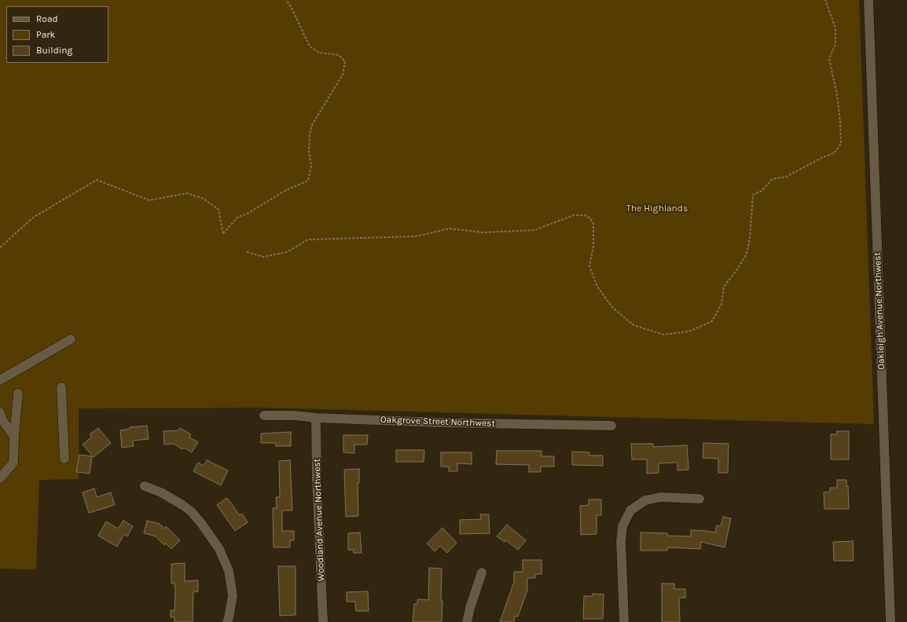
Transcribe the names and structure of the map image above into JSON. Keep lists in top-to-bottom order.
{
  "streets": {
    "street": ["Oakleigh Avenue Northwest", "Oakgrove Street Northwest", "Woodland Avenue Northwest"]
  },
  "crossings": [
    ["Oakgrove Street Northwest", "Woodland Avenue Northwest"]
  ],
  "parks": ["The Highlands"],
  "legend": ["Road", "Park", "Building"]
}
